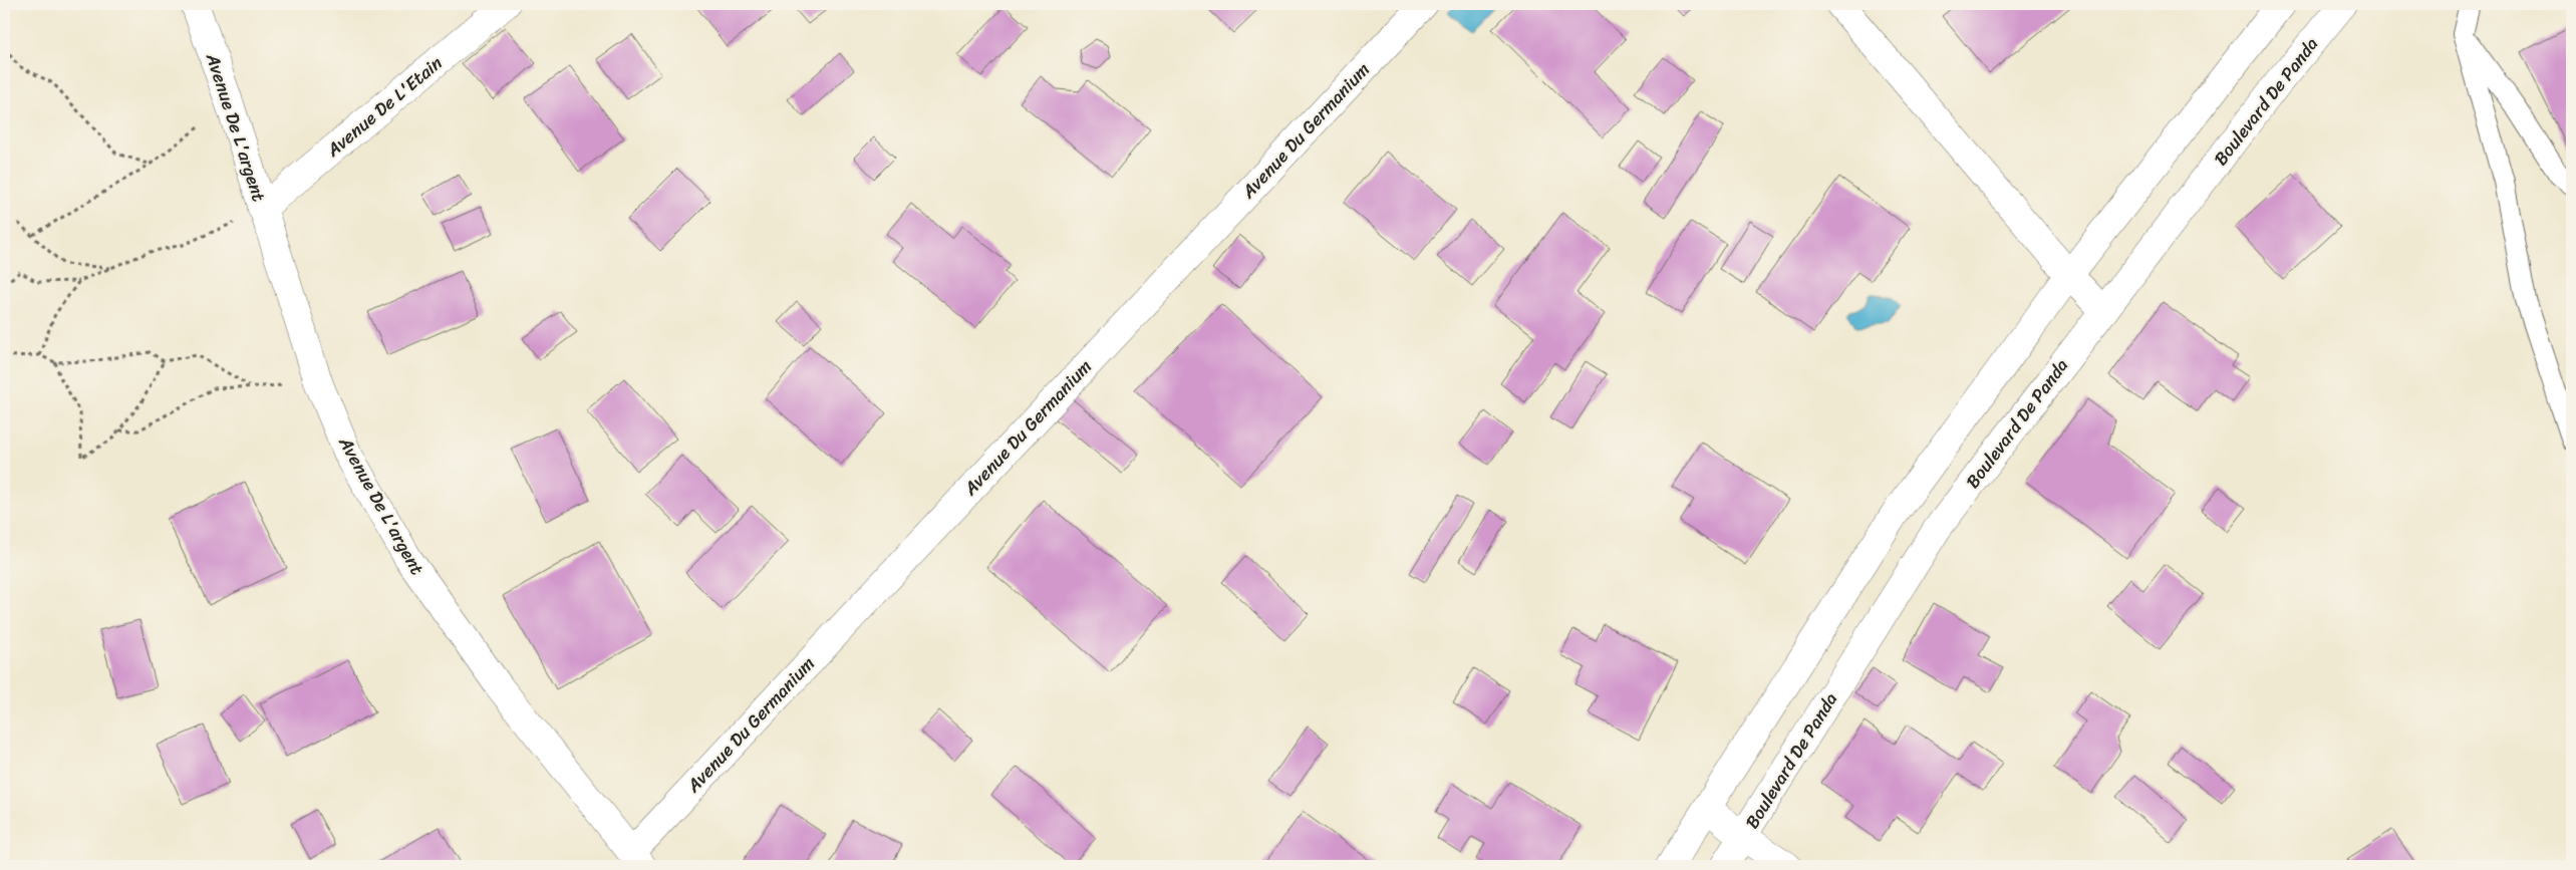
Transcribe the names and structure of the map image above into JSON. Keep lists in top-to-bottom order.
{
  "streets": {
    "street": [
      "Boulevard De Panda",
      "Avenue De L'Etain",
      "Avenue De L'argent",
      "Avenue Du Germanium"
    ]
  },
  "crossings": [
    ["Avenue De L'Etain", "Avenue De L'argent"],
    ["Avenue De L'argent", "Avenue Du Germanium"]
  ]
}
